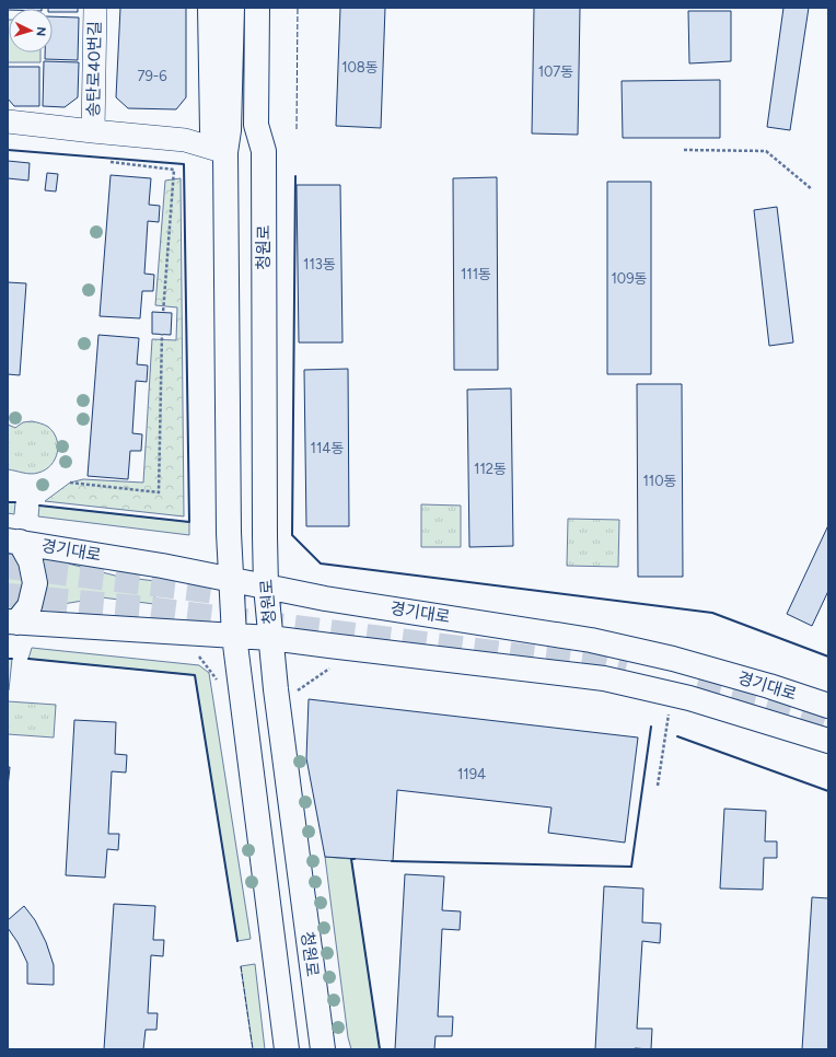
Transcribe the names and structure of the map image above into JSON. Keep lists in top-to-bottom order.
{
  "streets": {
    "main road": ["청원로", "경기대로"],
    "street": ["송탄로40번길"]
  },
  "crossings": [
    ["청원로", "경기대로"]
  ],
  "house_numbers": [
    "108동",
    "107동",
    "79-6",
    "113동",
    "111동",
    "109동",
    "114동",
    "112동",
    "110동",
    "1194"
  ],
  "north": "right"
}
